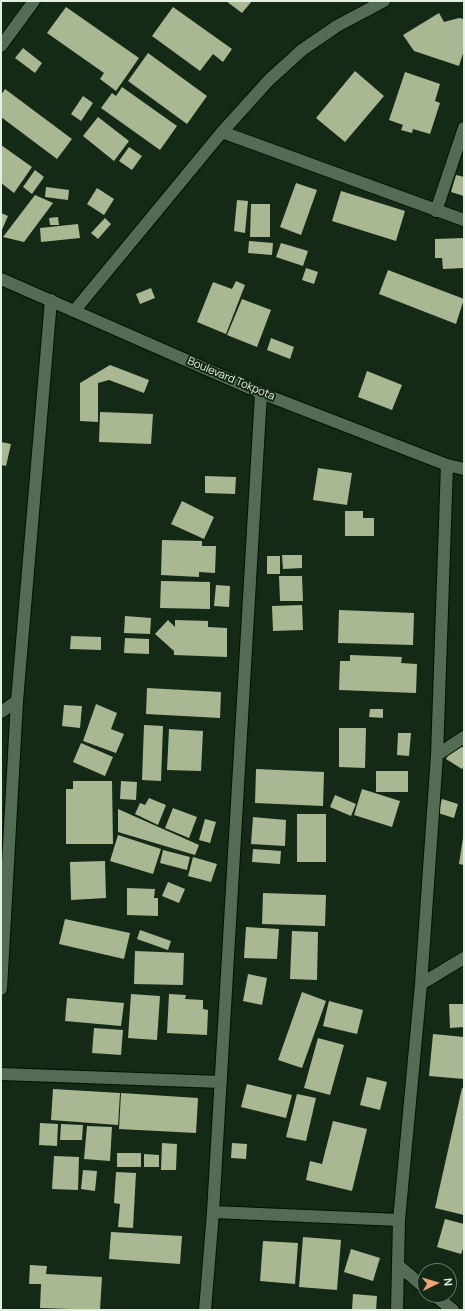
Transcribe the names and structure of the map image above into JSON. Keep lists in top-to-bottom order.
{
  "streets": {
    "street": ["Boulevard Tokpota"]
  },
  "north": "right"
}
